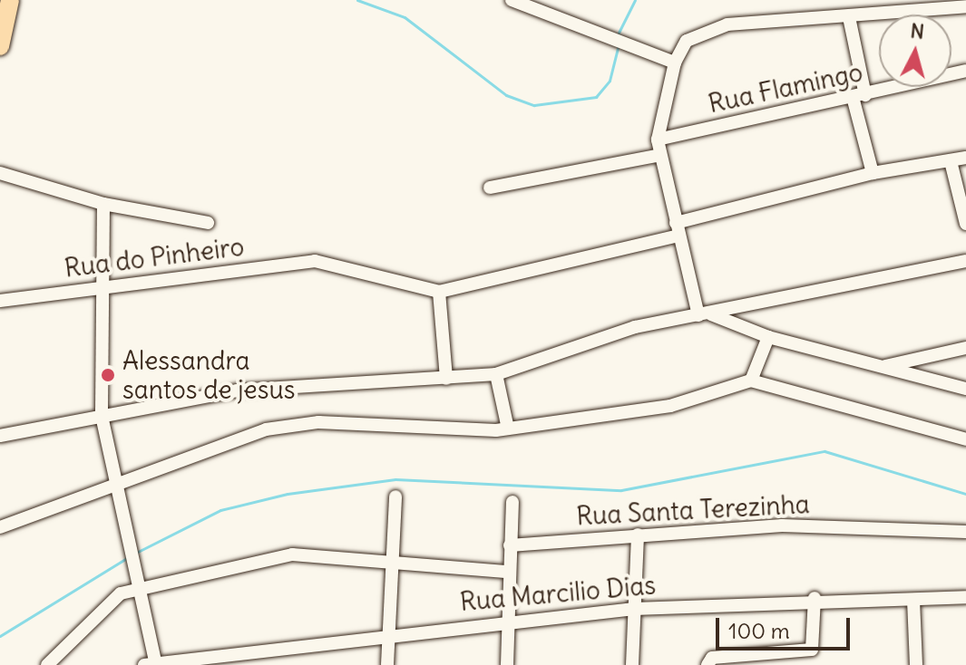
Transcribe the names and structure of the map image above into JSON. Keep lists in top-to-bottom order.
{
  "streets": {
    "street": [
      "Rua Flamingo",
      "Rua do Pinheiro",
      "Rua Santa Terezinha",
      "Rua Marcilio Dias"
    ]
  },
  "places": ["Alessandra santos de jesus"],
  "scale_bar": "100 m",
  "north": "top"
}
